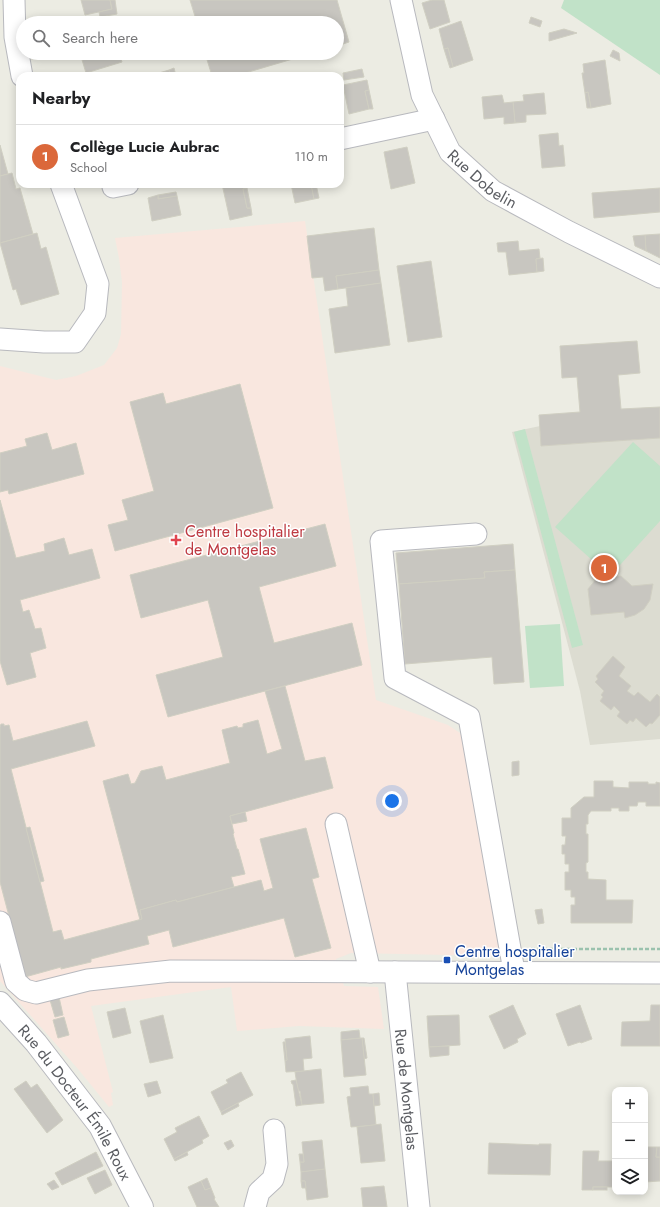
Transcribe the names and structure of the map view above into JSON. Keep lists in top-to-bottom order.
{
  "streets": {
    "street": ["Rue Dobelin", "Rue de Montgelas", "Rue du Docteur Émile Roux"]
  },
  "places": {
    "health": ["Centre hospitalier de Montgelas"],
    "transit": ["Centre hospitalier Montgelas"]
  },
  "page": {
    "search": "Search here",
    "heading": "Nearby",
    "list": [
      {
        "mark": "1",
        "name": "Collège Lucie Aubrac",
        "note": "School",
        "value": "110 m"
      }
    ],
    "pins": "1",
    "map_buttons": ["+", "−"]
  }
}
